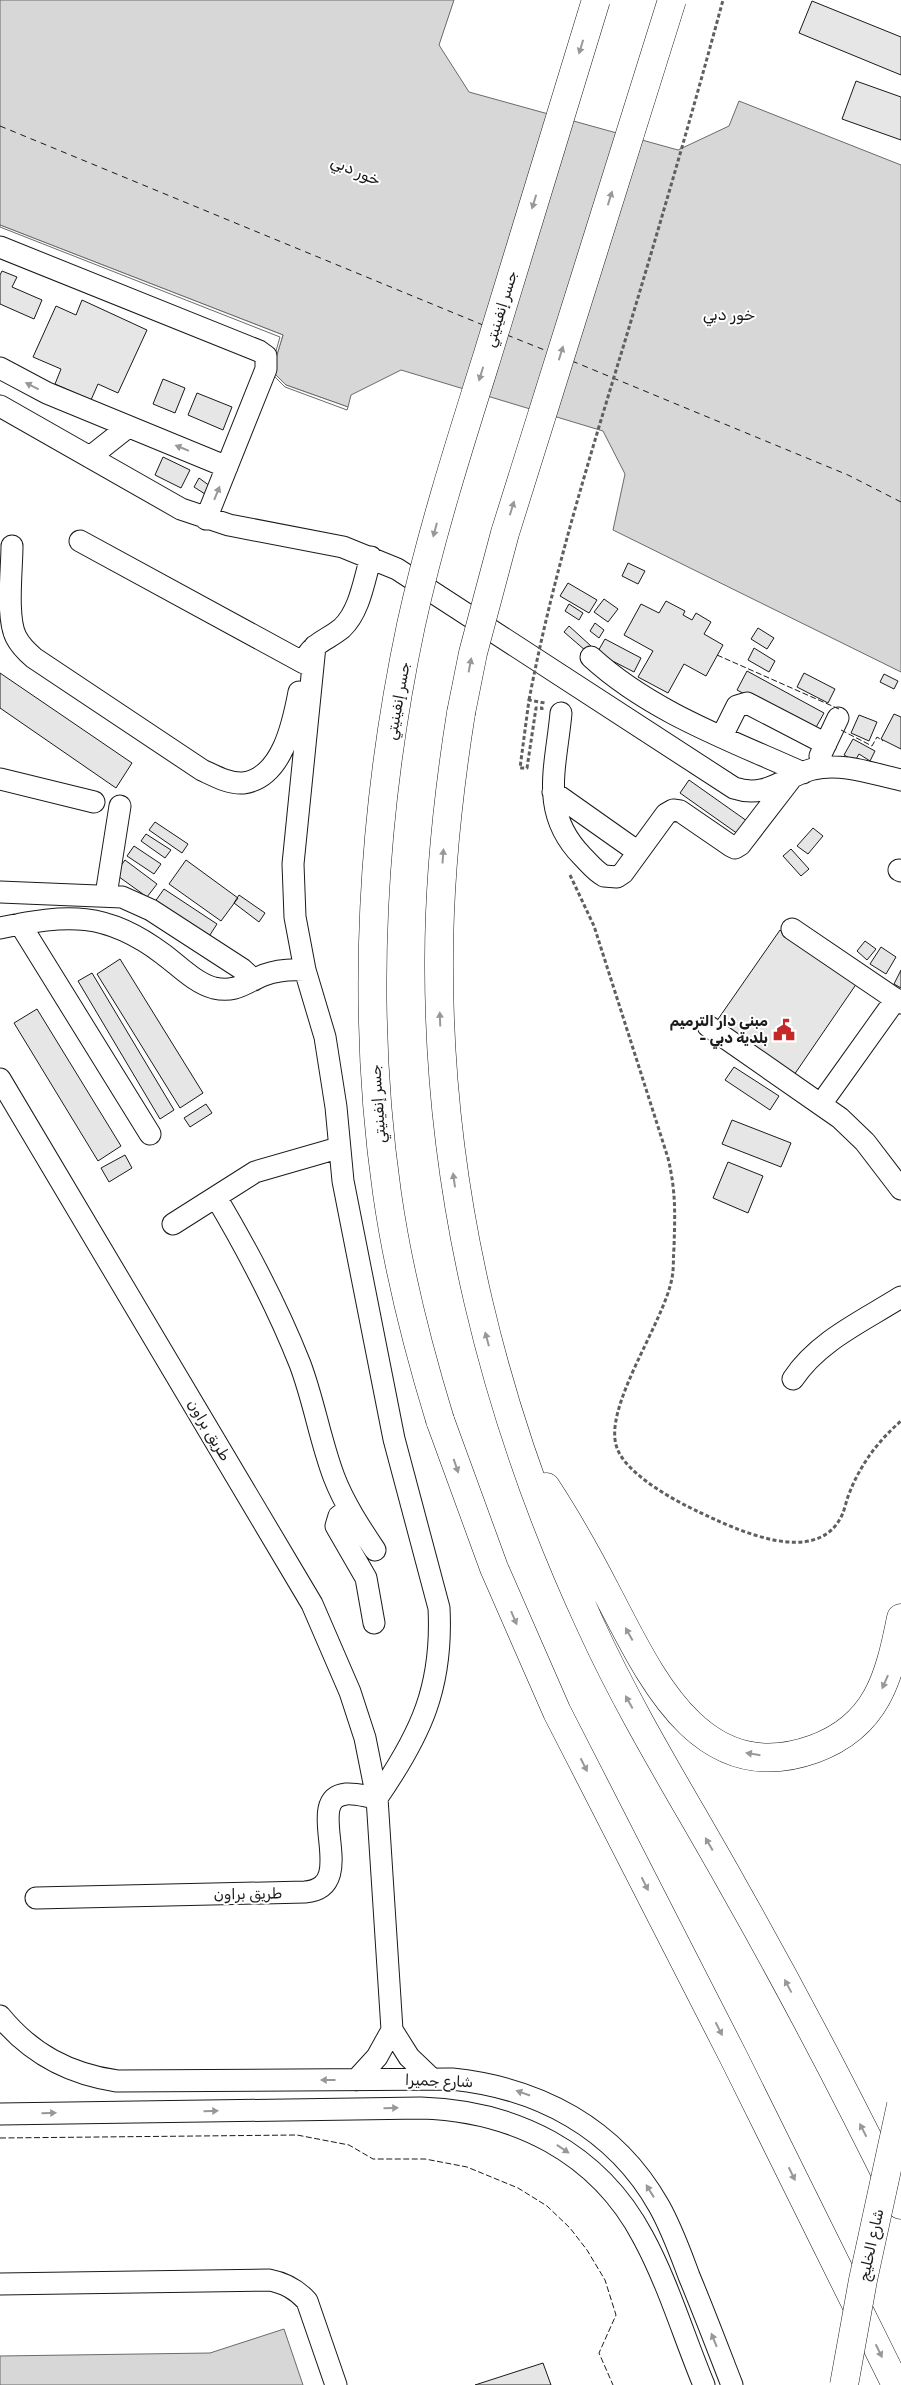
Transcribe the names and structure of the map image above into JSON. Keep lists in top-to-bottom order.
{
  "streets": {
    "main road": ["جسر إنفينيتي", "شارع الخليج"],
    "street": ["طريق براون", "شارع جميرا"]
  },
  "crossings": [
    ["طريق براون", "شارع جميرا"]
  ],
  "water": ["خور دبي"],
  "places": {
    "public building": ["مبنى دار الترميم - بلدية دبي"]
  }
}
